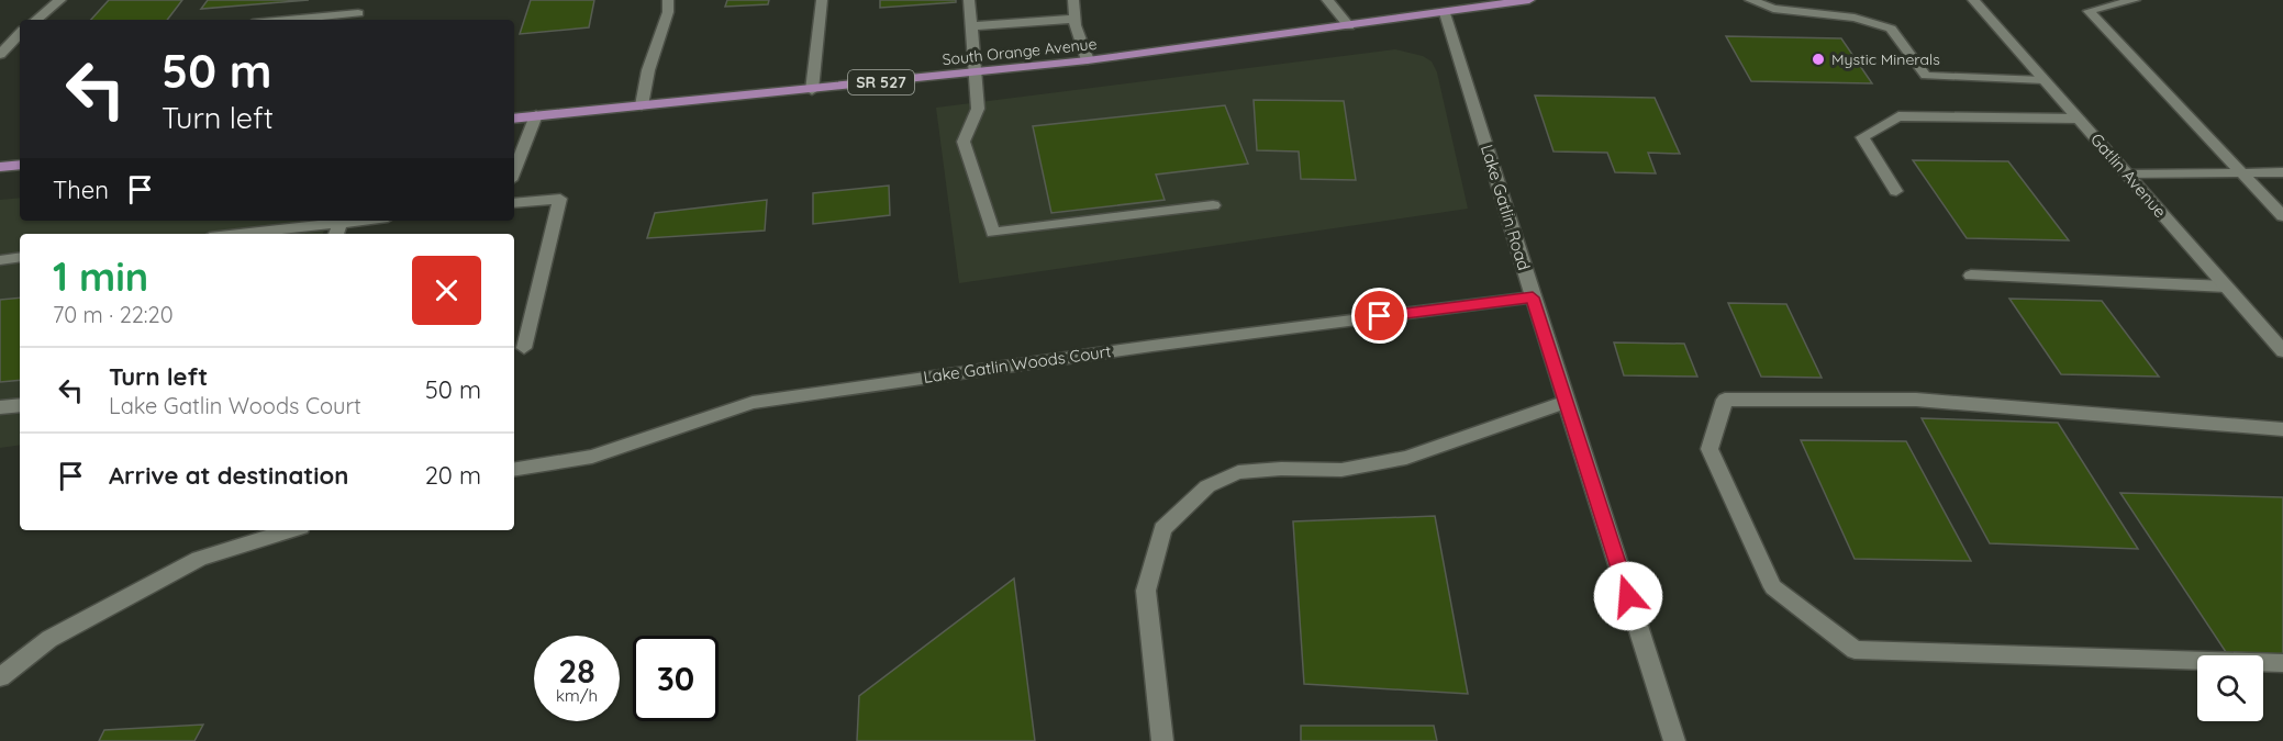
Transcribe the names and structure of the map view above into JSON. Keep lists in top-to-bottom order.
{
  "streets": {
    "main road": ["South Orange Avenue", "SR 527"],
    "street": ["Gatlin Avenue", "Lake Gatlin Road", "Lake Gatlin Woods Court"]
  },
  "crossings": [
    ["South Orange Avenue", "Lake Gatlin Road"],
    ["Lake Gatlin Road", "Lake Gatlin Woods Court"]
  ],
  "places": ["Mystic Minerals"],
  "page": {
    "turn": ["50 m", "Turn left"],
    "then": "Then",
    "heading": ["1 min", "70 m · 22:20"],
    "list": [
      {
        "name": "Turn left",
        "note": "Lake Gatlin Woods Court",
        "value": "50 m"
      },
      {
        "name": "Arrive at destination",
        "value": "20 m"
      }
    ],
    "speed": "28 km/h",
    "limit": "30"
  }
}
